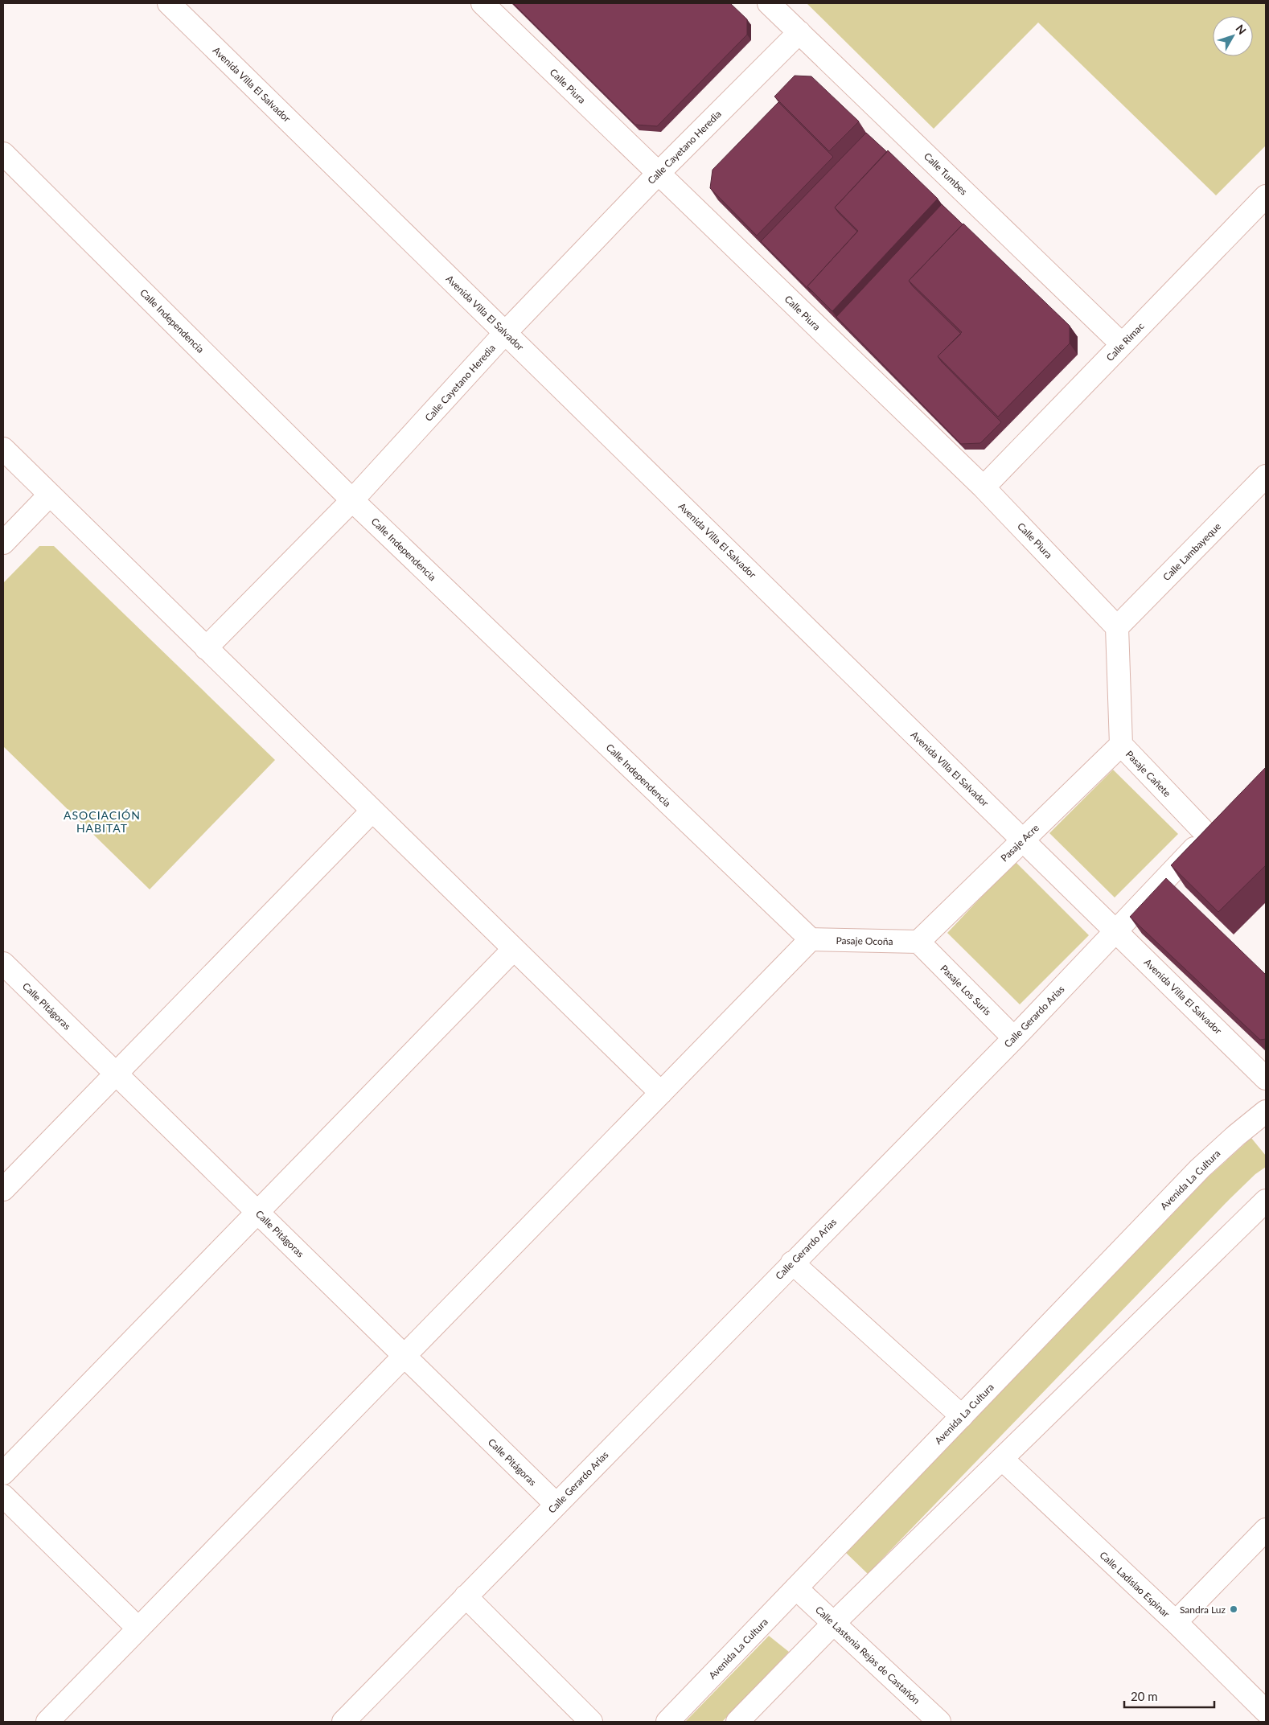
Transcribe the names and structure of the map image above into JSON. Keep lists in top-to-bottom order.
{
  "streets": {
    "street": [
      "Avenida Villa El Salvador",
      "Calle Piura",
      "Calle Cayetano Heredia",
      "Calle Tumbes",
      "Calle Independencia",
      "Calle Rimac",
      "Calle Lambayeque",
      "Pasaje Cañete",
      "Pasaje Acre",
      "Pasaje Ocoña",
      "Pasaje Los Suris",
      "Calle Pitágoras",
      "Calle Gerardo Arias",
      "Avenida La Cultura",
      "Calle Ladislao Espinar",
      "Calle Lastenia Rejas de Castañón"
    ]
  },
  "crossings": [
    ["Avenida Villa El Salvador", "Calle Cayetano Heredia"],
    ["Avenida Villa El Salvador", "Pasaje Acre"],
    ["Avenida Villa El Salvador", "Calle Gerardo Arias"],
    ["Calle Piura", "Calle Cayetano Heredia"],
    ["Calle Piura", "Calle Rimac"],
    ["Calle Piura", "Calle Lambayeque"],
    ["Calle Piura", "Pasaje Cañete"],
    ["Calle Cayetano Heredia", "Calle Tumbes"],
    ["Calle Cayetano Heredia", "Calle Independencia"],
    ["Calle Tumbes", "Calle Rimac"],
    ["Calle Independencia", "Pasaje Ocoña"],
    ["Calle Lambayeque", "Pasaje Cañete"],
    ["Pasaje Cañete", "Pasaje Acre"],
    ["Pasaje Cañete", "Calle Gerardo Arias"],
    ["Pasaje Acre", "Pasaje Ocoña"],
    ["Pasaje Acre", "Pasaje Los Suris"],
    ["Pasaje Ocoña", "Pasaje Los Suris"],
    ["Pasaje Los Suris", "Calle Gerardo Arias"],
    ["Calle Pitágoras", "Calle Gerardo Arias"],
    ["Avenida La Cultura", "Calle Lastenia Rejas de Castañón"]
  ],
  "districts": ["ASOCIACIÓN HABITAT"],
  "places": ["Sandra Luz"],
  "scale_bar": "20 m",
  "north": "top right"
}
